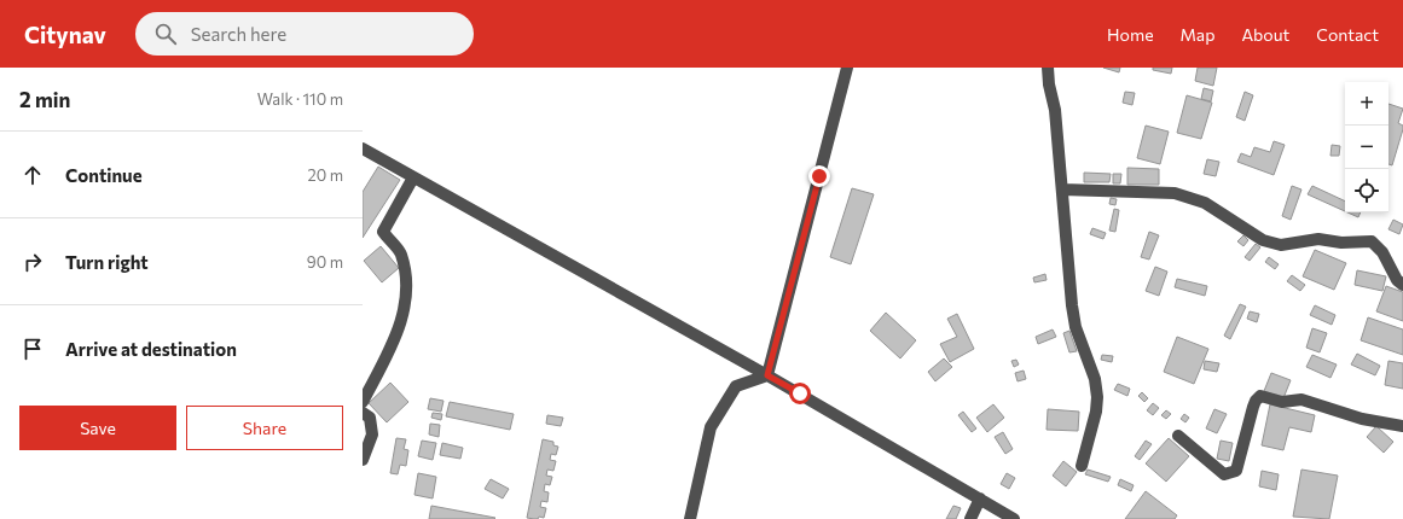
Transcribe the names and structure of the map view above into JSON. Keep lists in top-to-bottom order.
{
  "page": {
    "header": "Citynav",
    "search": "Search here",
    "nav": [
      "Home",
      "Map",
      "About",
      "Contact"
    ],
    "heading": ["2 min", "Walk · 110 m"],
    "map_buttons": ["+", "−"],
    "list": [
      ["Continue", "20 m"],
      ["Turn right", "90 m"],
      "Arrive at destination"
    ],
    "buttons": ["Save", "Share"]
  }
}
